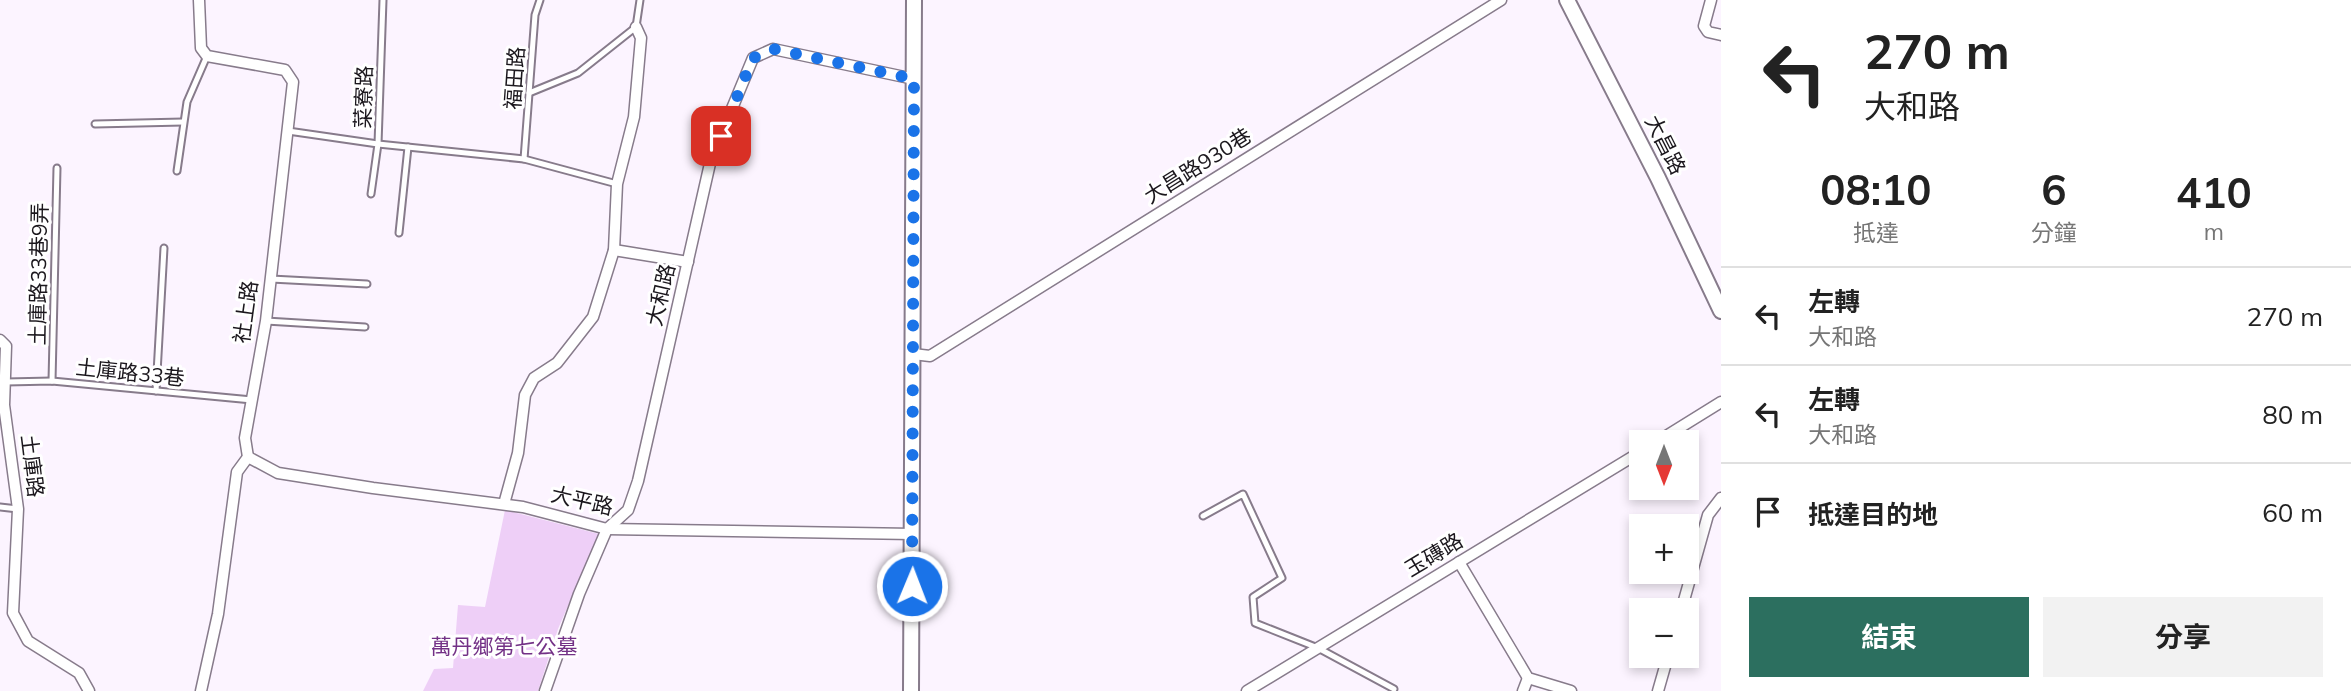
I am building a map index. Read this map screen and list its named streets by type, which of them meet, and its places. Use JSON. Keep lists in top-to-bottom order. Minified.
{"streets":{"street":["大昌路","大昌路930巷","大和路","社上路","土庫路","大平路","玉磚路"],"lane":["福田路","菜寮路","土庫路33巷9弄","土庫路33巷"]},"crossings":[["土庫路33巷9弄","土庫路33巷"],["大和路","大平路"],["社上路","土庫路33巷"],["社上路","大平路"],["土庫路33巷","土庫路"]],"parks":["萬丹鄉第七公墓"],"north":"bottom","page":{"turn":["270 m","大和路"],"eta":["08:10","抵達","6","分鐘","410","m"],"list":[{"name":"左轉","note":"大和路","value":"270 m"},{"name":"左轉","note":"大和路","value":"80 m"},{"name":"抵達目的地","value":"60 m"}],"map_buttons":["+","−"],"buttons":["結束","分享"]}}
